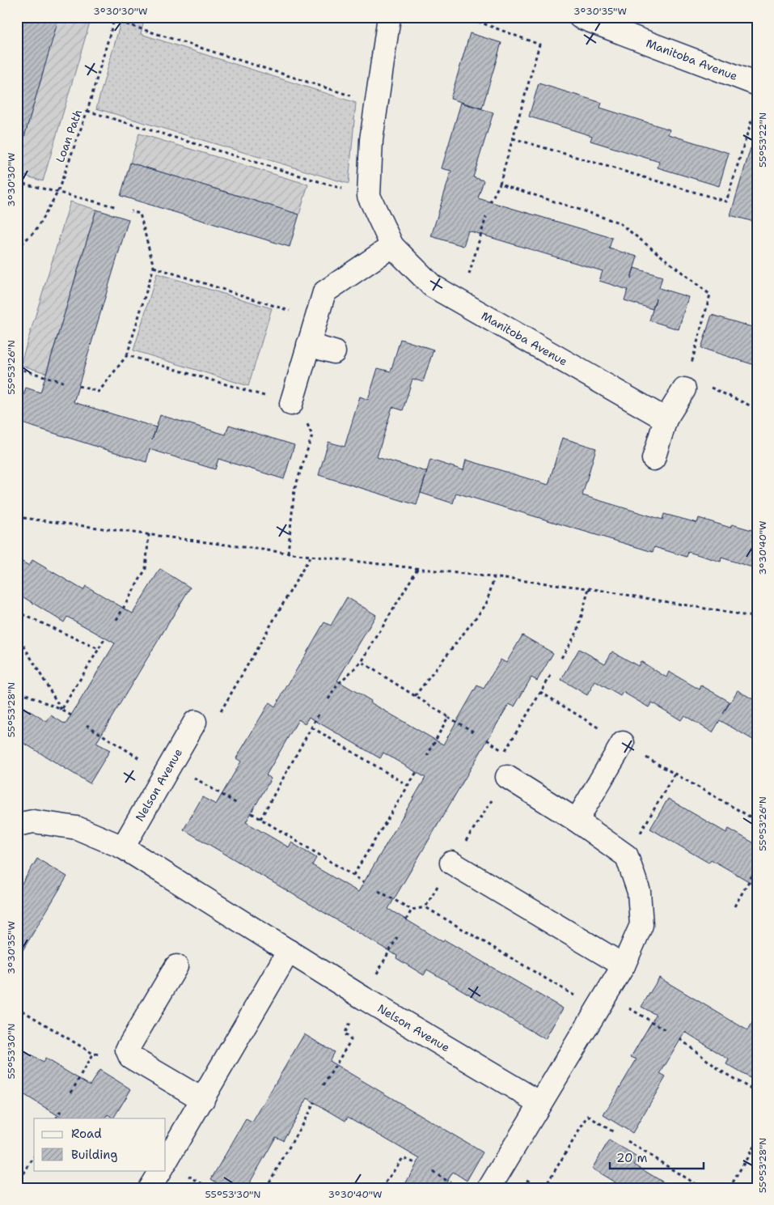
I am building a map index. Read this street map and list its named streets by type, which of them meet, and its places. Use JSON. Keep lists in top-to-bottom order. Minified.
{"streets":{"street":["Manitoba Avenue","Nelson Avenue"],"path":["Loan Path"]},"legend":["Road","Building"],"scale_bar":"20 m","coordinates":["3°30'30\"W","3°30'35\"W","55°53'22\"N","55°53'26\"N","3°30'40\"W","55°53'28\"N","55°53'30\"N"]}
